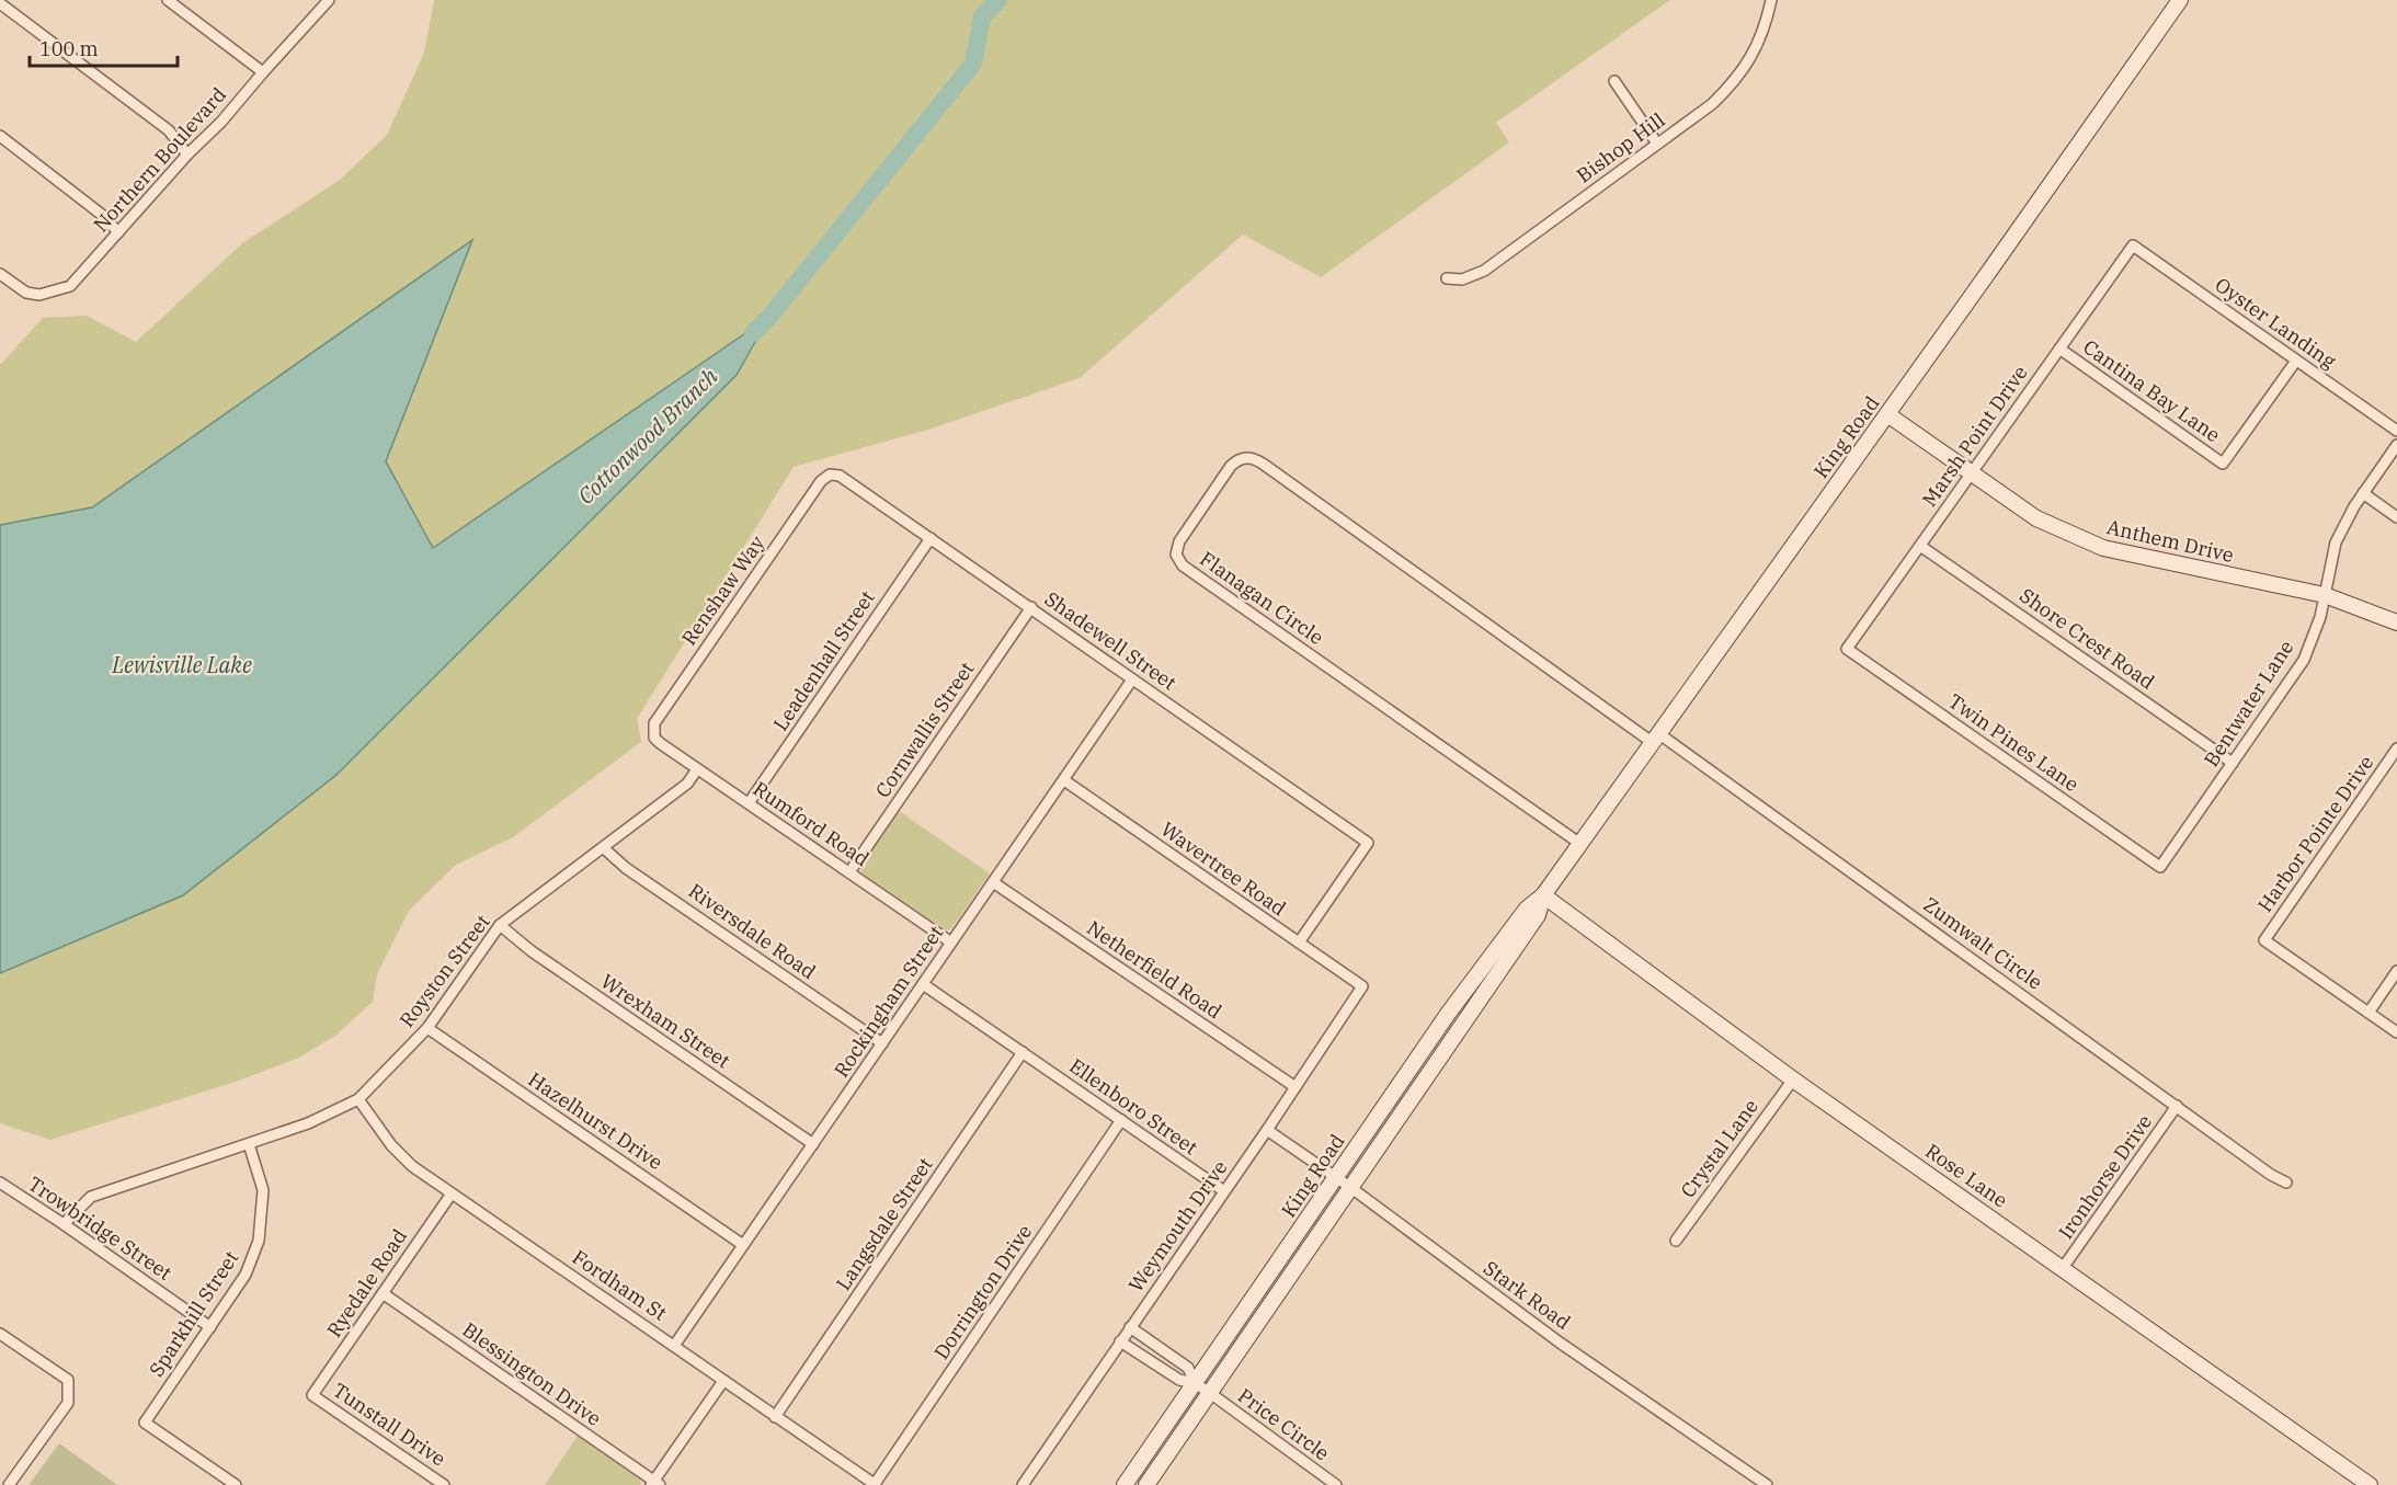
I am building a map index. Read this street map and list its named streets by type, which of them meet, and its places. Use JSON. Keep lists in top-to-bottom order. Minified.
{"streets":{"street":["Bishop Hill","Northern Boulevard","Oyster Landing","Cantina Bay Lane","Marsh Point Drive","King Road","Anthem Drive","Renshaw Way","Flanagan Circle","Shore Crest Road","Shadewell Street","Leadenhall Street","Bentwater Lane","Cornwallis Street","Twin Pines Lane","Rumford Road","Harbor Pointe Drive","Wavertree Road","Riversdale Road","Zumwalt Circle","Netherfield Road","Royston Street","Rockingham Street","Wrexham Street","Ellenboro Street","Hazelhurst Drive","Crystal Lane","Rose Lane","Ironhorse Drive","Langsdale Street","Weymouth Drive","Trowbridge Street","Ryedale Road","Fordham St","Dorrington Drive","Stark Road","Sparkhill Street","Blessington Drive","Tunstall Drive","Price Circle"]},"crossings":[["Oyster Landing","Cantina Bay Lane"],["Oyster Landing","Marsh Point Drive"],["Cantina Bay Lane","Marsh Point Drive"],["Marsh Point Drive","Anthem Drive"],["Marsh Point Drive","Shore Crest Road"],["Marsh Point Drive","Twin Pines Lane"],["King Road","Anthem Drive"],["King Road","Flanagan Circle"],["King Road","Zumwalt Circle"],["King Road","Rose Lane"],["King Road","Stark Road"],["King Road","Price Circle"],["Anthem Drive","Bentwater Lane"],["Renshaw Way","Shadewell Street"],["Renshaw Way","Rumford Road"],["Flanagan Circle","Zumwalt Circle"],["Shore Crest Road","Bentwater Lane"],["Shadewell Street","Leadenhall Street"],["Shadewell Street","Cornwallis Street"],["Shadewell Street","Wavertree Road"],["Shadewell Street","Rockingham Street"],["Leadenhall Street","Rumford Road"],["Bentwater Lane","Twin Pines Lane"],["Cornwallis Street","Rumford Road"],["Rumford Road","Royston Street"],["Rumford Road","Rockingham Street"],["Wavertree Road","Rockingham Street"],["Wavertree Road","Weymouth Drive"],["Riversdale Road","Royston Street"],["Riversdale Road","Rockingham Street"],["Zumwalt Circle","Ironhorse Drive"],["Netherfield Road","Rockingham Street"],["Netherfield Road","Weymouth Drive"],["Royston Street","Wrexham Street"],["Royston Street","Hazelhurst Drive"],["Royston Street","Trowbridge Street"],["Royston Street","Fordham St"],["Royston Street","Sparkhill Street"],["Rockingham Street","Wrexham Street"],["Rockingham Street","Ellenboro Street"],["Rockingham Street","Hazelhurst Drive"],["Rockingham Street","Fordham St"],["Ellenboro Street","Langsdale Street"],["Ellenboro Street","Weymouth Drive"],["Ellenboro Street","Dorrington Drive"],["Crystal Lane","Rose Lane"],["Rose Lane","Ironhorse Drive"],["Langsdale Street","Fordham St"],["Weymouth Drive","Stark Road"],["Trowbridge Street","Sparkhill Street"],["Ryedale Road","Fordham St"],["Ryedale Road","Blessington Drive"],["Ryedale Road","Tunstall Drive"],["Fordham St","Dorrington Drive"]],"water":["Cottonwood Branch","Lewisville Lake"],"scale_bar":"100 m"}
